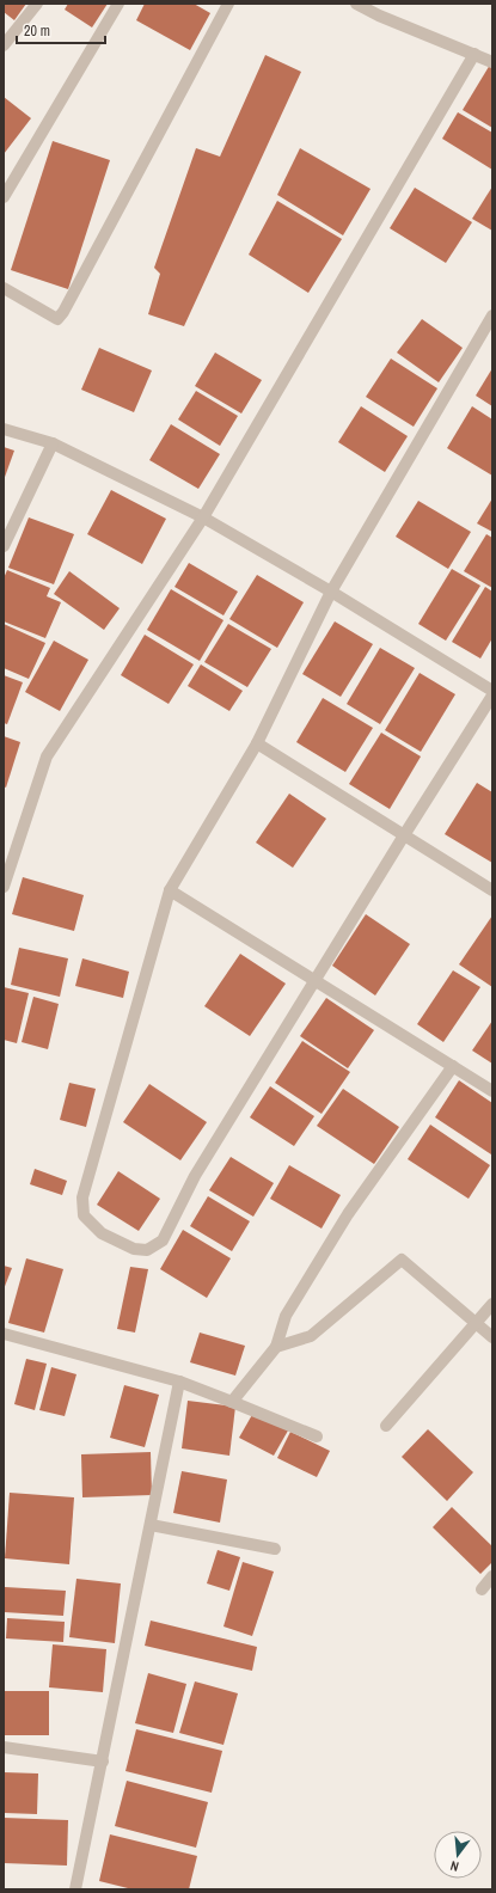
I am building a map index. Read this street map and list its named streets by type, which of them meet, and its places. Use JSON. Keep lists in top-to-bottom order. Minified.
{"scale_bar":"20 m","north":"bottom"}
